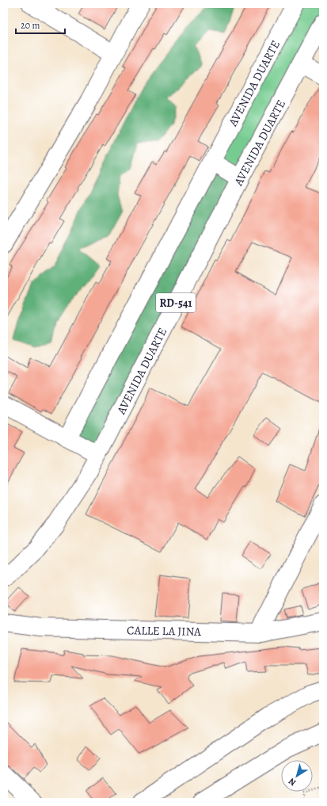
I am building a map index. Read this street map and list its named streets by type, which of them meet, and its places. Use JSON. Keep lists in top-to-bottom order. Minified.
{"streets":{"street":["AVENIDA DUARTE","RD-541","CALLE LA JINA"]},"scale_bar":"20 m","north":"bottom left"}
